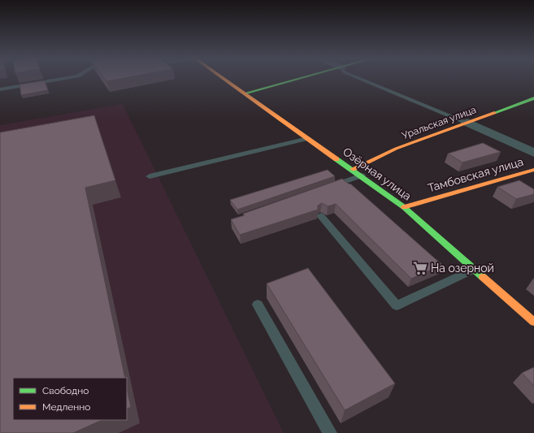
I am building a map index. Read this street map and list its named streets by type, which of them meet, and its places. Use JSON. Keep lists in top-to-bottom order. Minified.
{"streets":{"street":["Уральская улица","Озёрная улица","Тамбовская улица"]},"crossings":[["Уральская улица","Озёрная улица"],["Озёрная улица","Тамбовская улица"]],"places":{"supermarket":["На озерной"]},"legend":["Свободно","Медленно"]}
